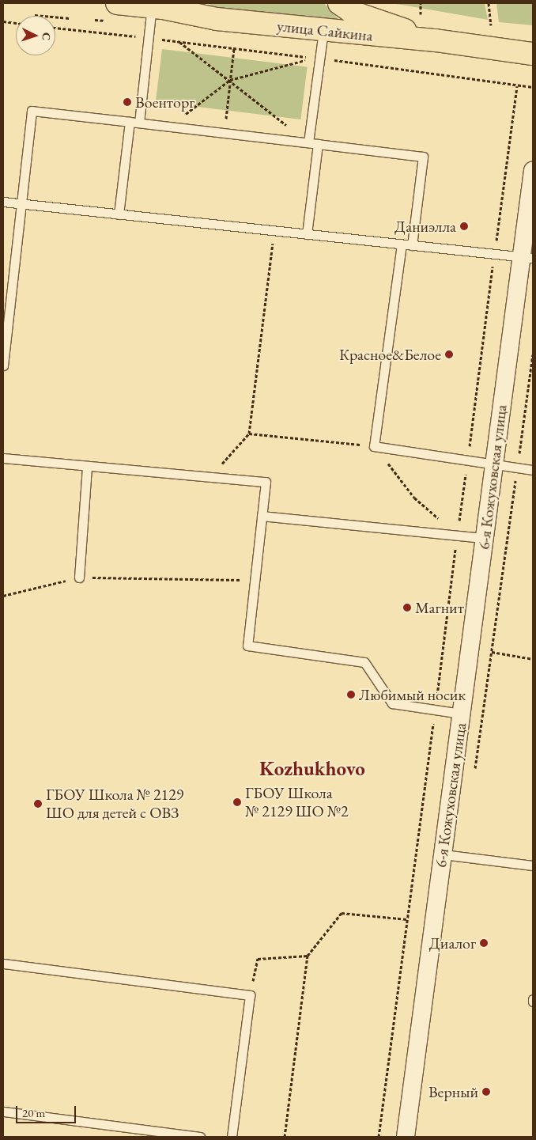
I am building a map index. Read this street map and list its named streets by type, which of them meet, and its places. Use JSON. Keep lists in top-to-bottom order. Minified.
{"streets":{"main road":["улица Сайкина"],"street":["6-я Кожуховская улица"]},"districts":["Kozhukhovo"],"places":["Военторг","Даниэлла","Красное&Белое","Магнит","Любимый носик","ГБОУ Школа № 2129 ШО №2","ГБОУ Школа № 2129 ШО для детей с ОВЗ","Диалог","Верный"],"scale_bar":"20 m","north":"right"}
